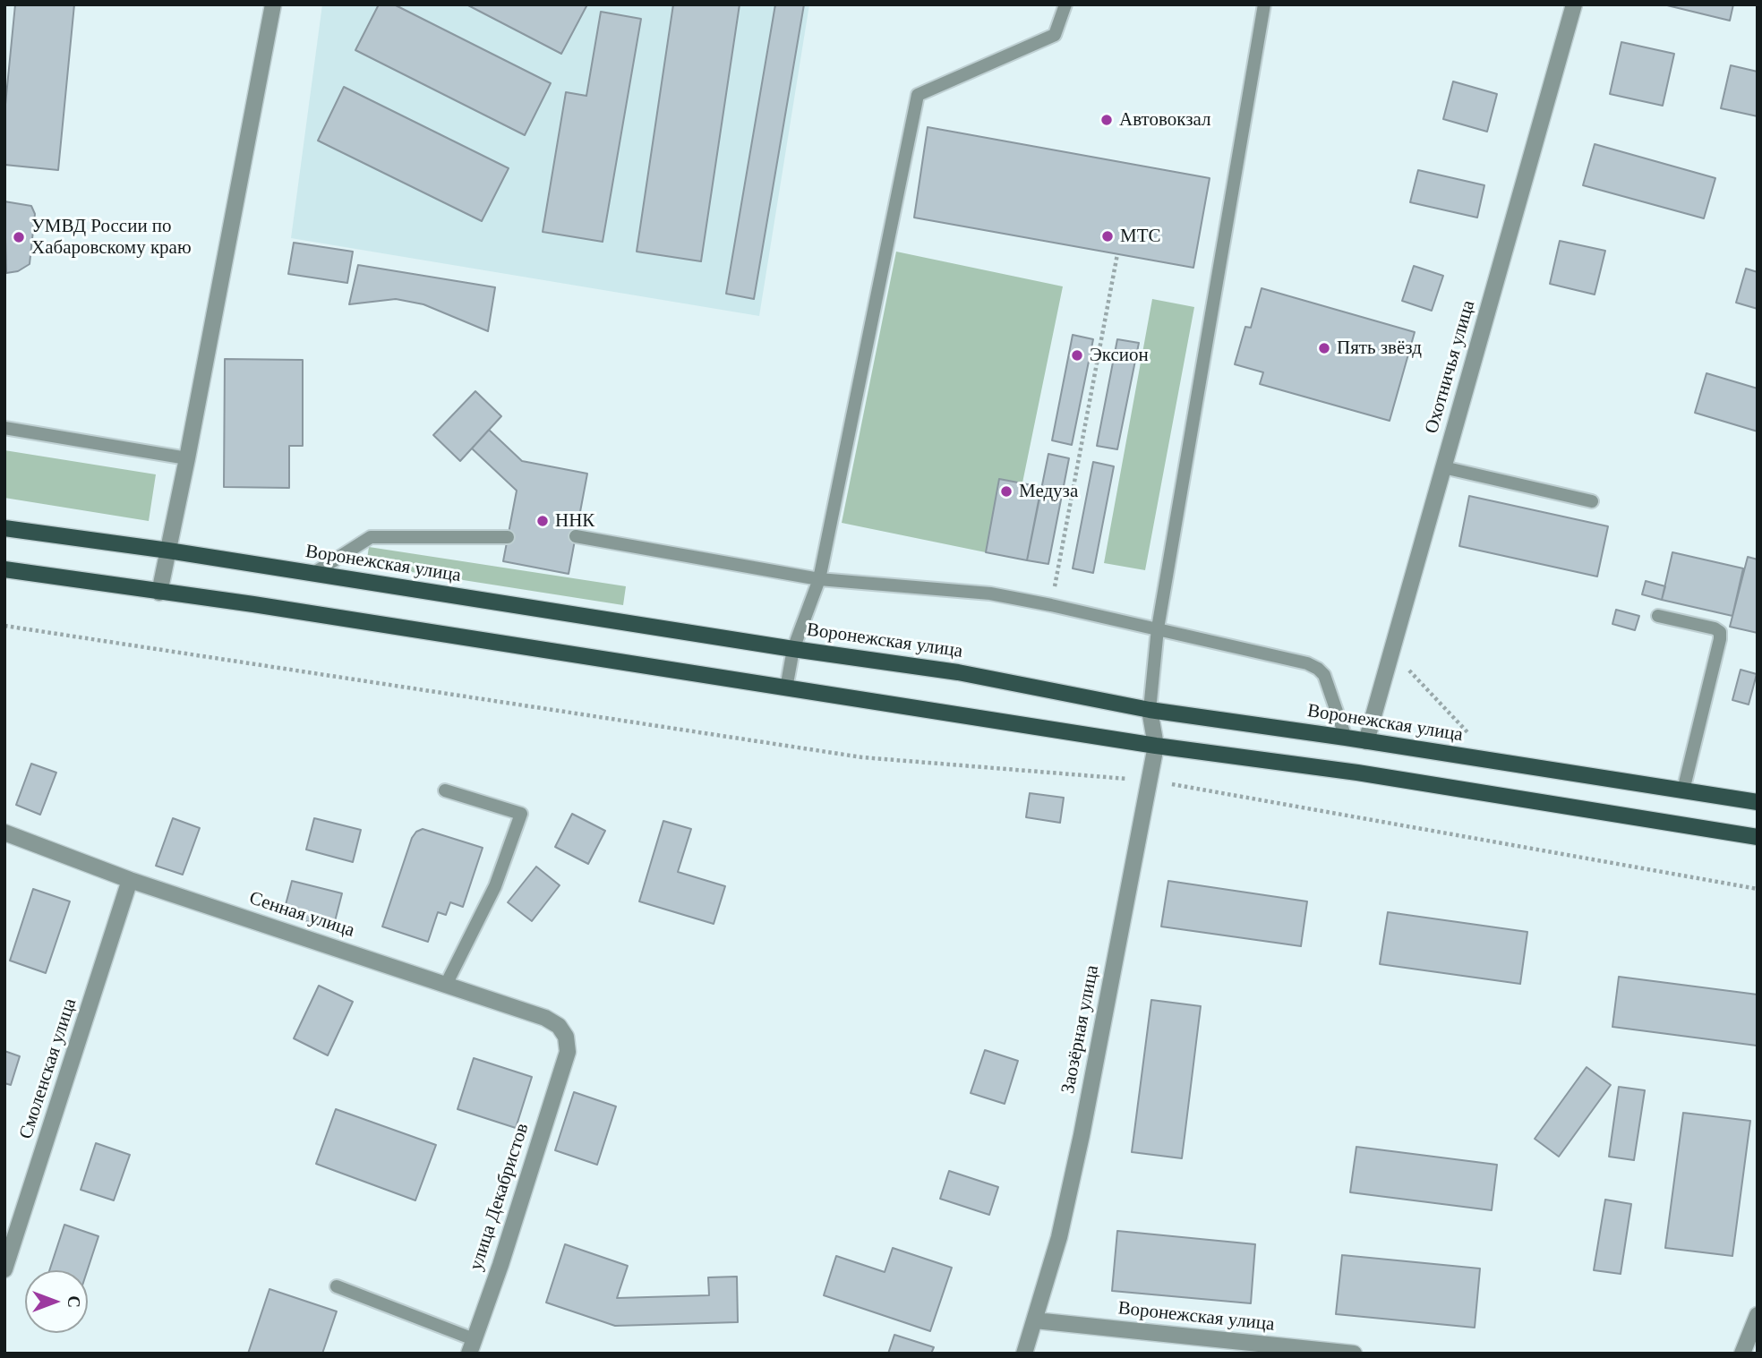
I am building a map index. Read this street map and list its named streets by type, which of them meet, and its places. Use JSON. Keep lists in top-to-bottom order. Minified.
{"streets":{"main road":["Воронежская улица"],"street":["Охотничья улица","Сенная улица","Заозёрная улица","Смоленская улица","улица Декабристов"]},"crossings":[["Охотничья улица","Воронежская улица"],["Воронежская улица","Заозёрная улица"],["Сенная улица","Смоленская улица"],["Сенная улица","улица Декабристов"]],"places":["Автовокзал","МТС","УМВД России по Хабаровскому краю","Пять звёзд","Эксион","Медуза","ННК"],"north":"right"}
